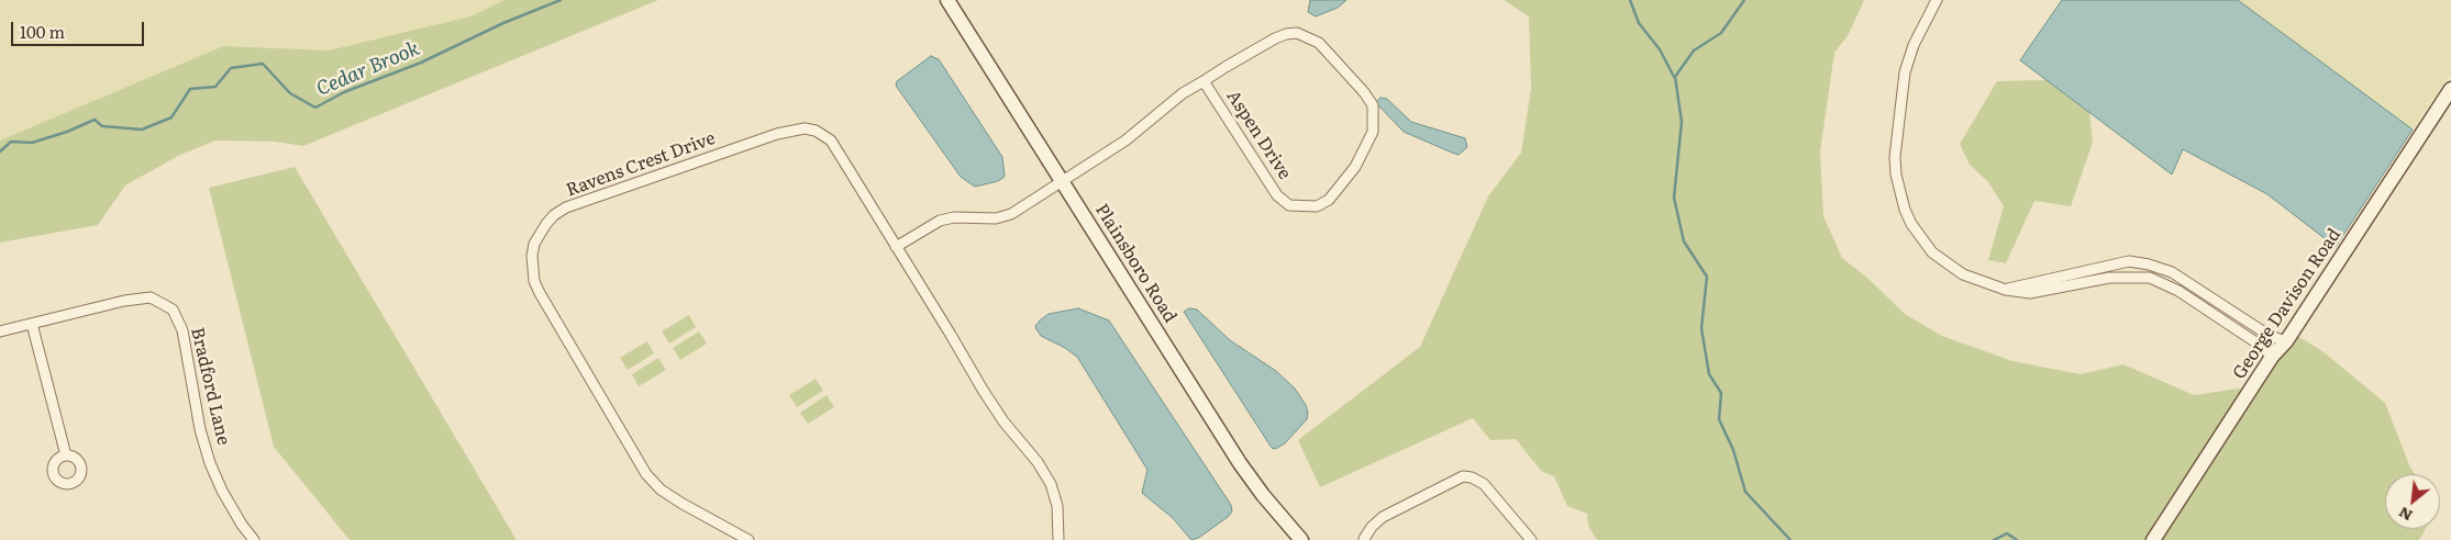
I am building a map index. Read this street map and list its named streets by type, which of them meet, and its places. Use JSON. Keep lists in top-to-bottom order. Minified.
{"streets":{"street":["Aspen Drive","Ravens Crest Drive","Plainsboro Road","George Davison Road","Bradford Lane"]},"crossings":[["Aspen Drive","Plainsboro Road"]],"water":["Cedar Brook"],"scale_bar":"100 m","north":"bottom left"}
